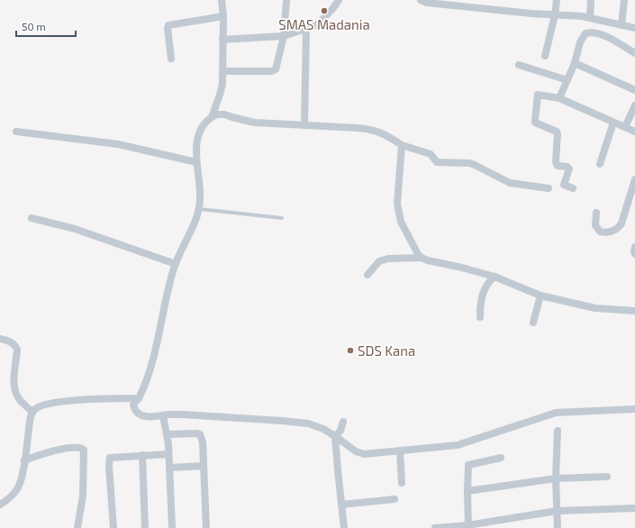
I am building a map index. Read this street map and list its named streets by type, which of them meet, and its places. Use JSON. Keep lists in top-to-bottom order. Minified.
{"places":["SMAS Madania","SDS Kana"],"scale_bar":"50 m"}
